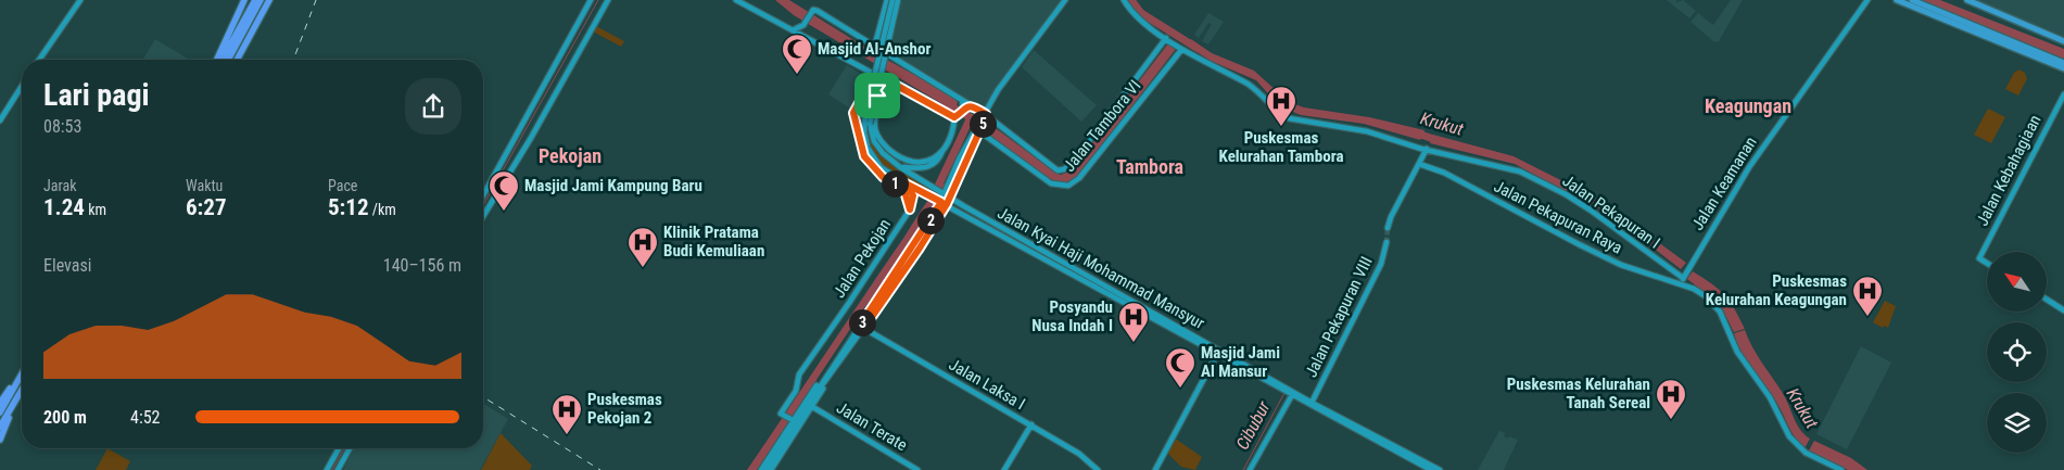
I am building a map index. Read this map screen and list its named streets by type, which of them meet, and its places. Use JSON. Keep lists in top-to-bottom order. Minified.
{"streets":{"street":["Jalan Tambora VI","Jalan Kebahagiaan","Jalan Keamanan","Jalan Pekapuran I","Jalan Pekapuran Raya","Jalan Pekojan","Jalan Kyai Haji Mohammad Mansyur","Jalan Pekapuran VIII","Jalan Laksa I","Jalan Terate"]},"crossings":[["Jalan Keamanan","Jalan Pekapuran I"],["Jalan Kyai Haji Mohammad Mansyur","Jalan Pekapuran VIII"]],"districts":["Keagungan","Pekojan","Tambora"],"water":["Krukut","Cibubur"],"places":{"mosque":["Masjid Al-Anshor","Masjid Jami Kampung Baru","Masjid Jami Al Mansur"],"hospital":["Puskesmas Kelurahan Tambora","Klinik Pratama Budi Kemuliaan","Puskesmas Kelurahan Keagungan","Posyandu Nusa Indah I","Puskesmas Kelurahan Tanah Sereal","Puskesmas Pekojan 2"]},"north":"top left","page":{"heading":["Lari pagi","08:53"],"pins":["5","1","2","3"],"stats":[["Jarak","1.24 km"],["Waktu","6:27"],["Pace","5:12 /km"]],"chart":["Elevasi","140–156 m"],"list":[{"name":"200 m","note":"4:52"}]}}
